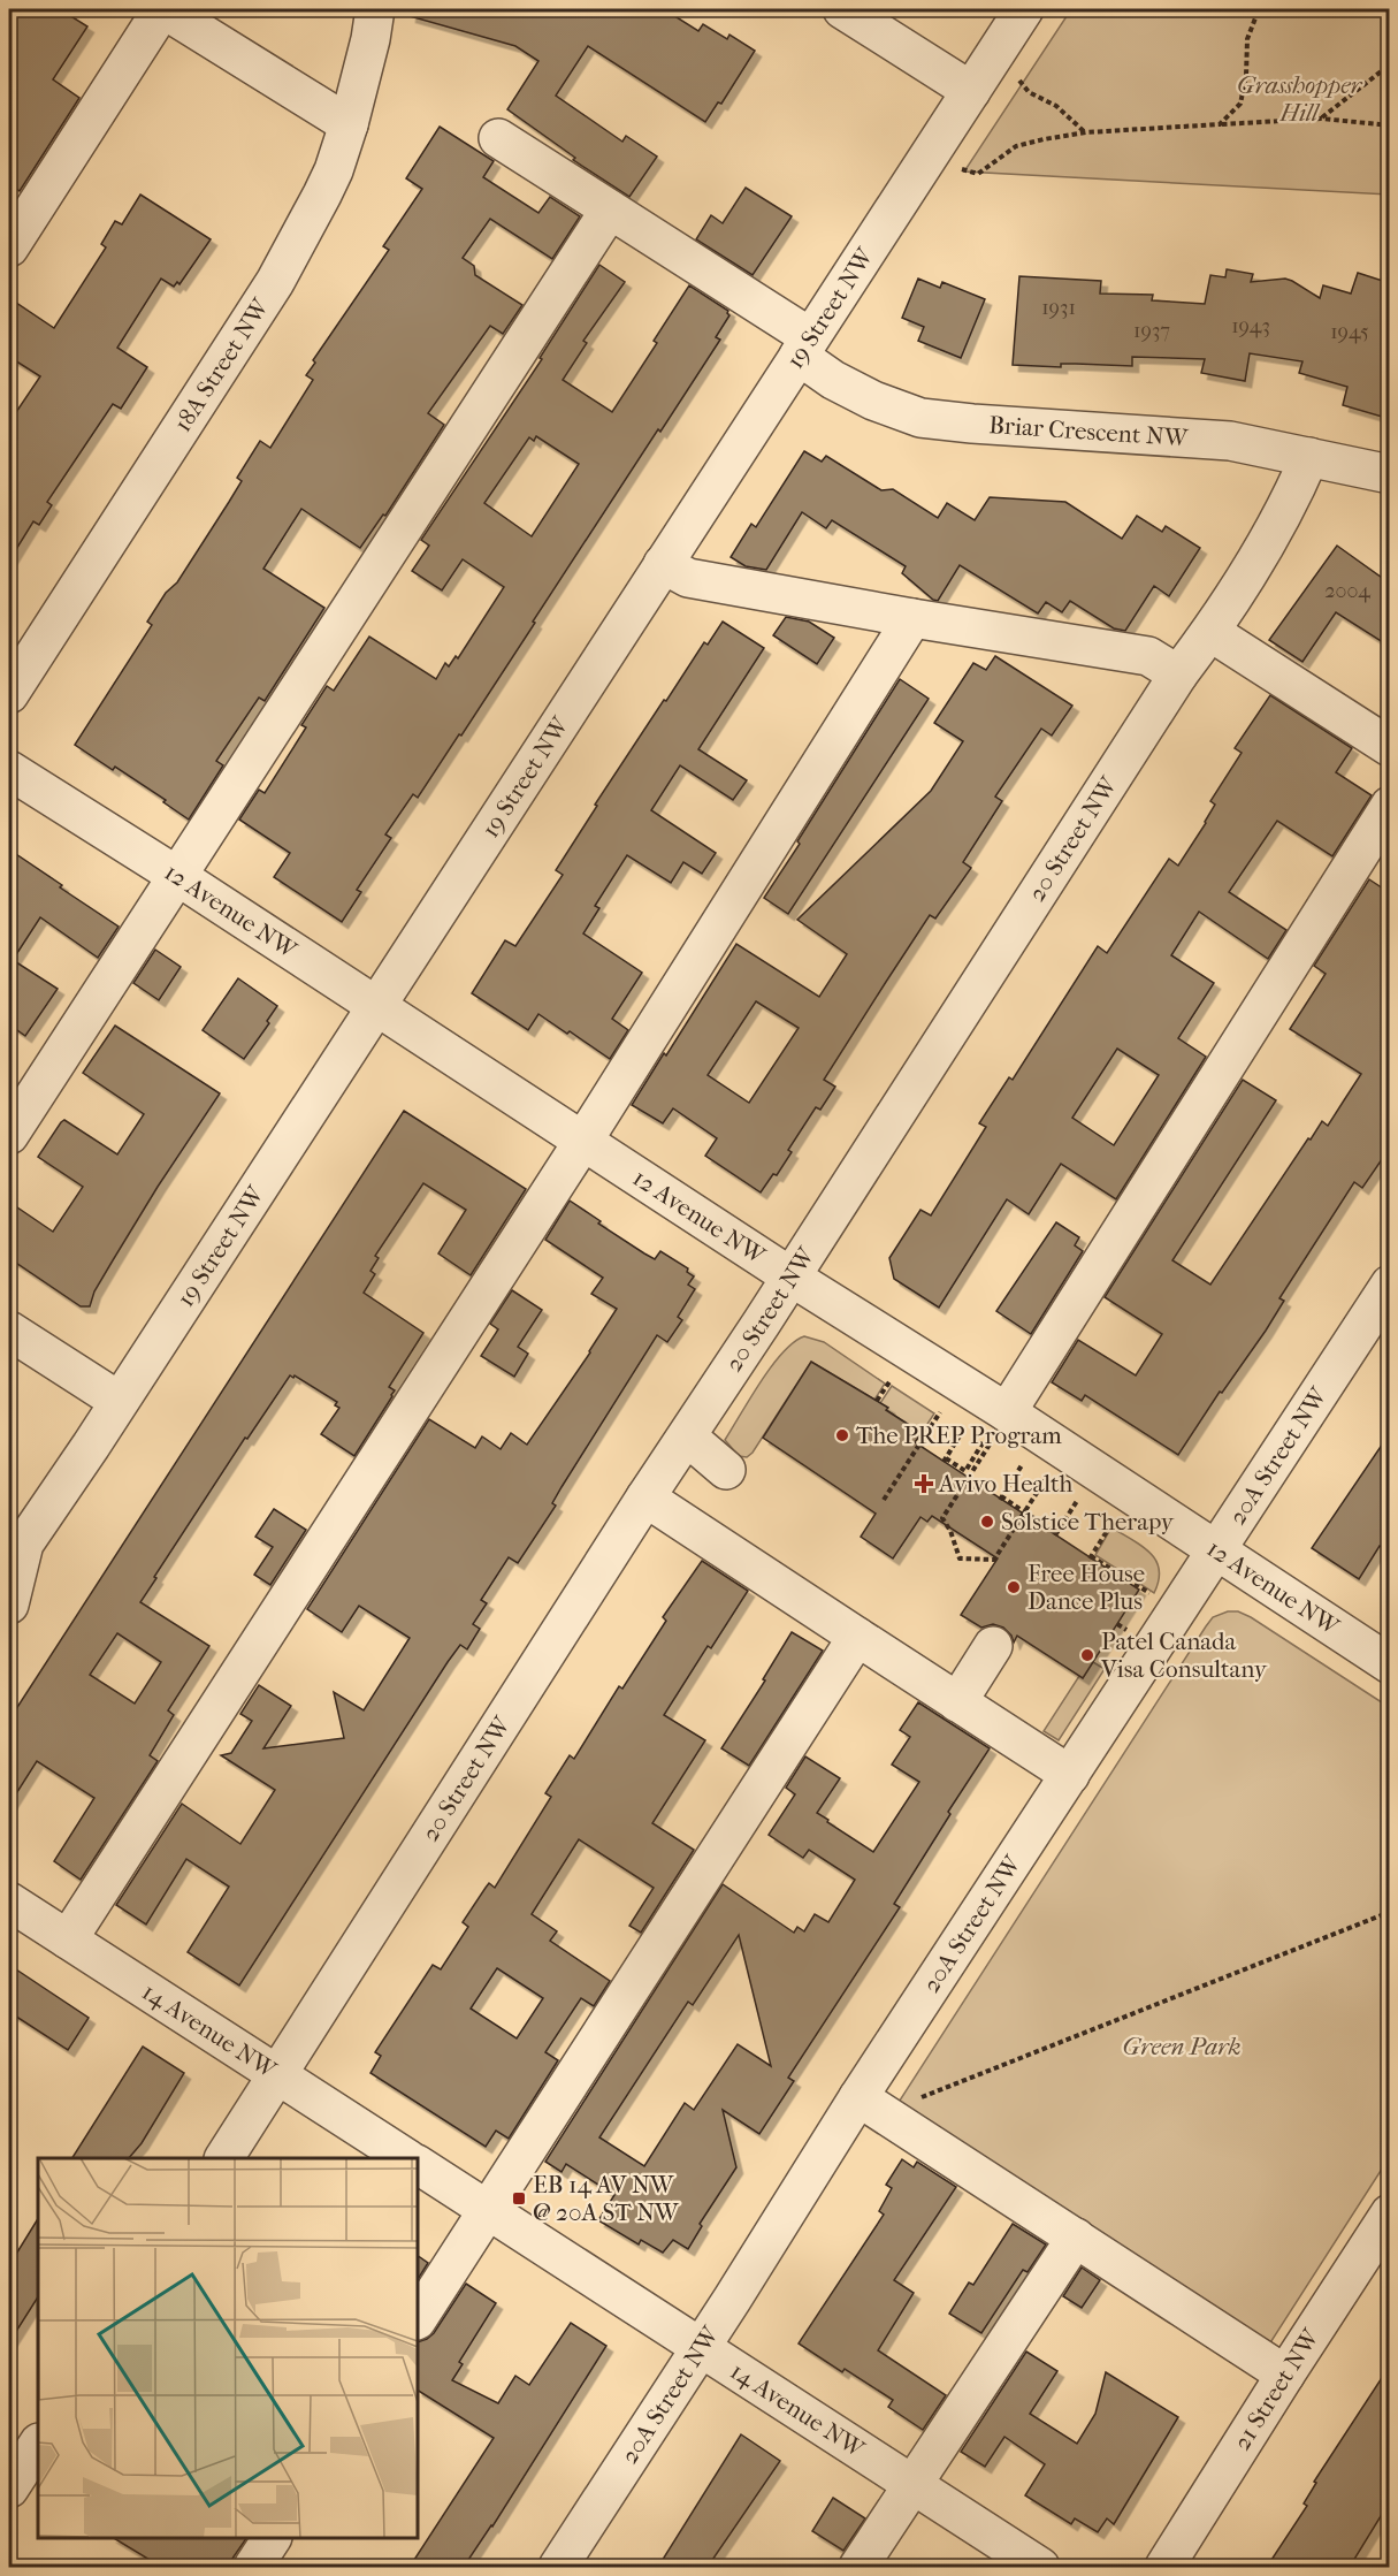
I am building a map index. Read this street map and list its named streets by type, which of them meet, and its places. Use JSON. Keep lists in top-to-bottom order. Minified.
{"streets":{"street":["19 Street NW","18A Street NW","Briar Crescent NW","20 Street NW","12 Avenue NW","20A Street NW","14 Avenue NW","21 Street NW"]},"crossings":[["19 Street NW","Briar Crescent NW"],["19 Street NW","12 Avenue NW"],["Briar Crescent NW","20 Street NW"],["20 Street NW","12 Avenue NW"],["20 Street NW","14 Avenue NW"],["12 Avenue NW","20A Street NW"],["20A Street NW","14 Avenue NW"]],"parks":["Grasshopper Hill","Green Park"],"places":{"other":["The PREP Program","Solstice Therapy","Free House Dance Plus","Patel Canada Visa Consultany"],"health":["Avivo Health"],"transit":["EB 14 AV NW @ 20A ST NW"]},"house_numbers":["1931","1943","1937","1945","2004"]}
